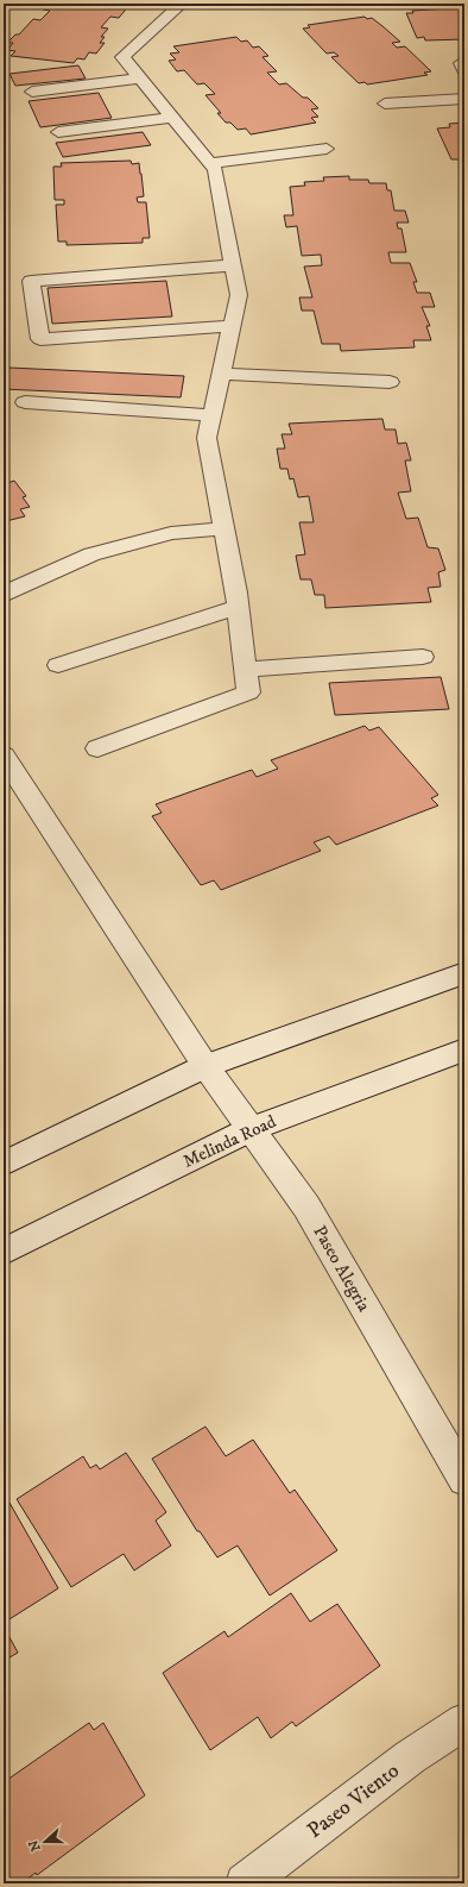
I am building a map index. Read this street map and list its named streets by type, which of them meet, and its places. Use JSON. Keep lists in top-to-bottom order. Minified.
{"streets":{"main road":["Melinda Road","Paseo Alegria","Paseo Viento"]},"crossings":[["Melinda Road","Paseo Alegria"]],"north":"left"}
